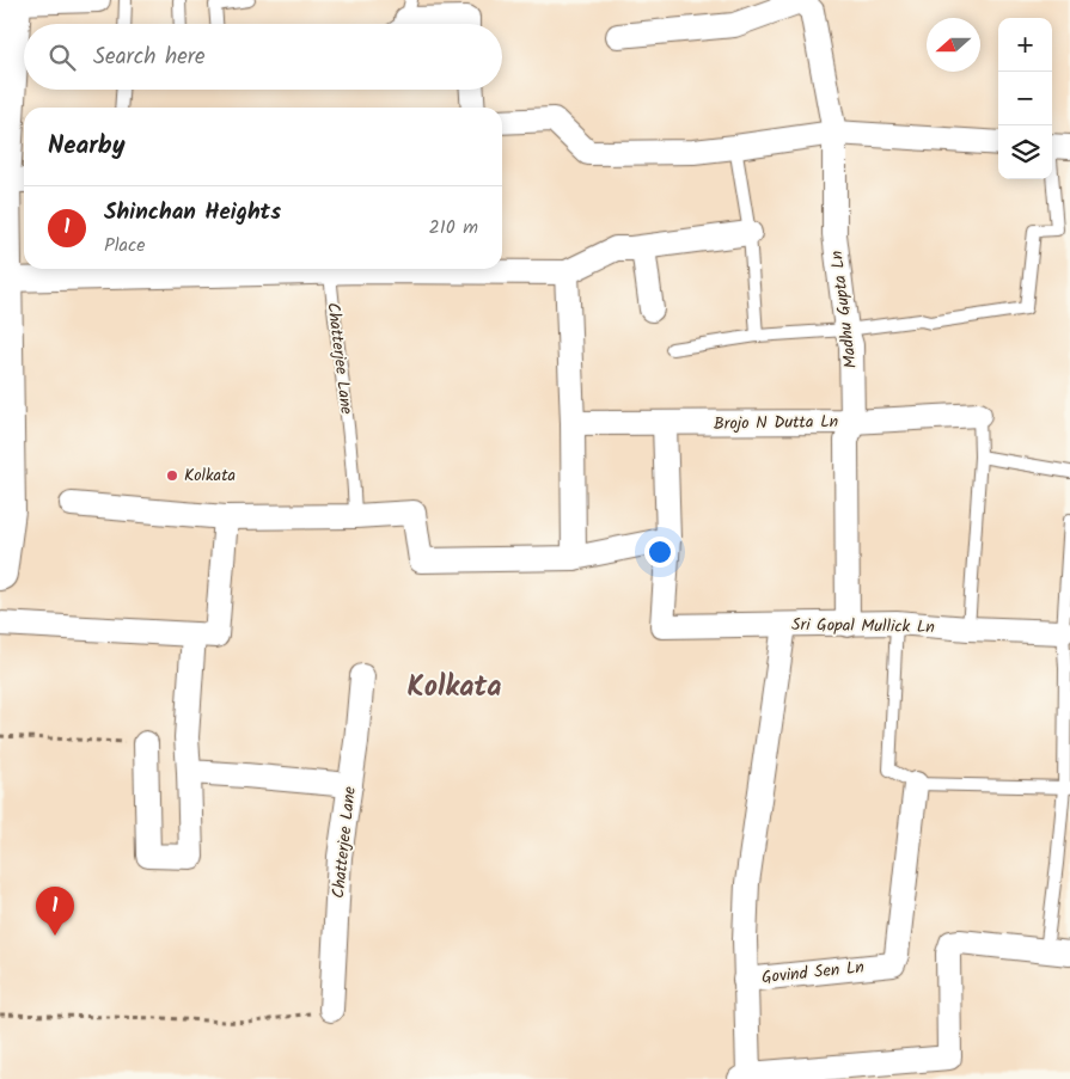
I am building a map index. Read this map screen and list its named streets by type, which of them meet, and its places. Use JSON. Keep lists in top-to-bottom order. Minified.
{"streets":{"street":["Madhu Gupta Ln","Chatterjee Lane","Brojo N Dutta Ln","Sri Gopal Mullick Ln","Govind Sen Ln"]},"crossings":[["Madhu Gupta Ln","Brojo N Dutta Ln"],["Madhu Gupta Ln","Sri Gopal Mullick Ln"]],"districts":["Kolkata"],"places":["Kolkata"],"north":"left","page":{"map_buttons":["+","−"],"search":"Search here","heading":"Nearby","list":[{"mark":"1","name":"Shinchan Heights","note":"Place","value":"210 m"}],"pins":"1"}}
